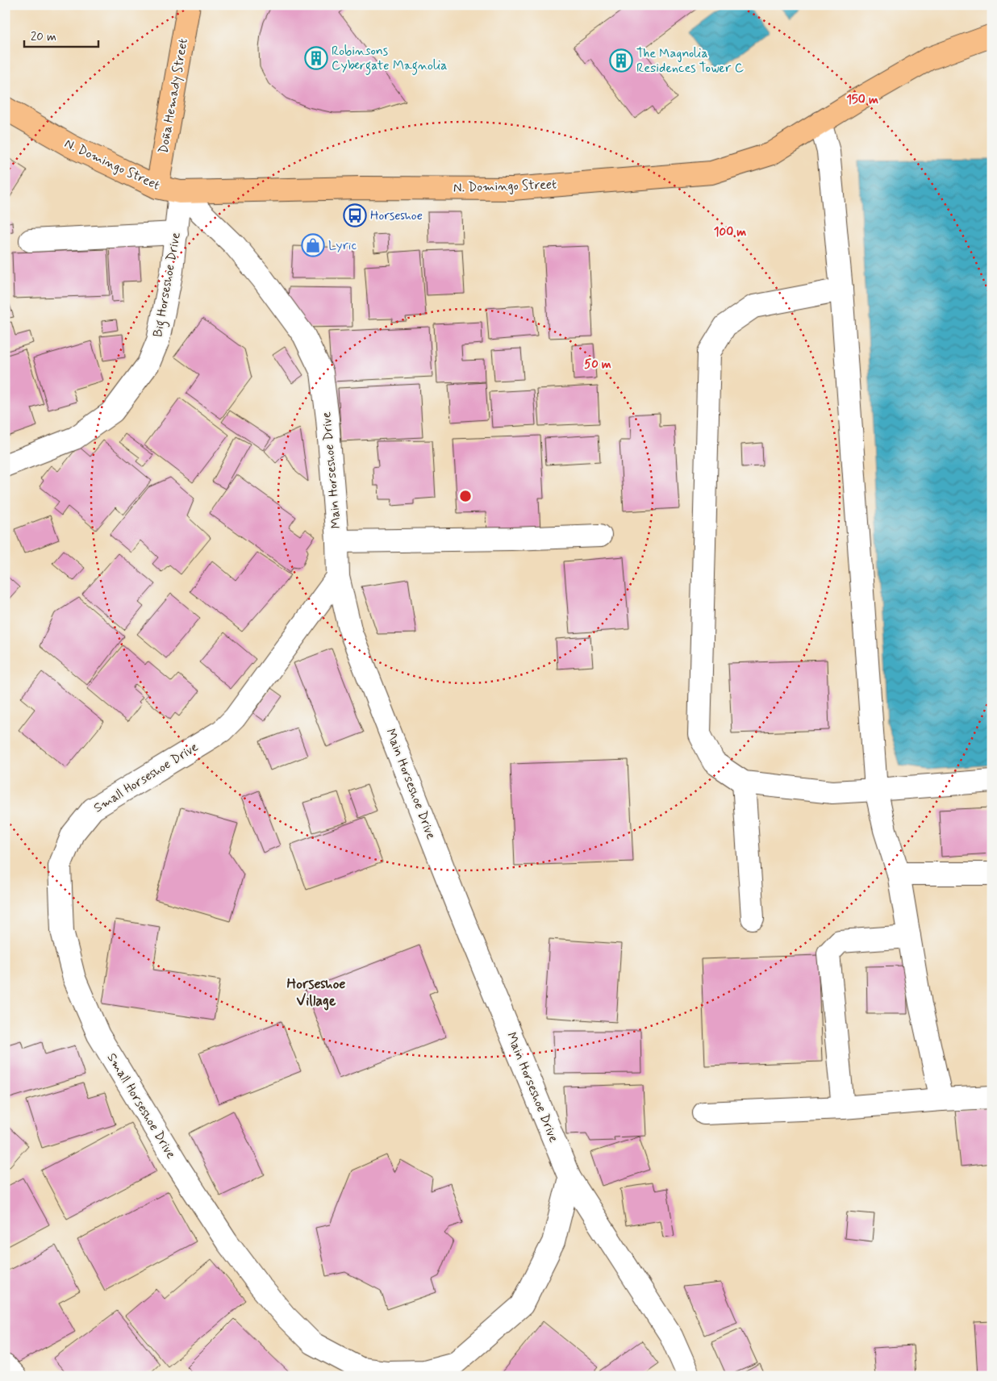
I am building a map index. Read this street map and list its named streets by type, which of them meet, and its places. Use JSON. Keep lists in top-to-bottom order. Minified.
{"streets":{"main road":["Doña Hemady Street","N. Domingo Street"],"street":["Big Horseshoe Drive","Main Horseshoe Drive","Small Horseshoe Drive"]},"crossings":[["Doña Hemady Street","N. Domingo Street"],["N. Domingo Street","Big Horseshoe Drive"],["N. Domingo Street","Main Horseshoe Drive"],["Big Horseshoe Drive","Main Horseshoe Drive"],["Main Horseshoe Drive","Small Horseshoe Drive"]],"districts":["Horseshoe Village"],"places":{"building":["Robinsons Cybergate Magnolia","The Magnolia Residences Tower C"],"bus stop":["Horseshoe"],"shop":["Lyric"]},"scale_bar":"20 m","rings":["150 m","100 m","50 m"]}
